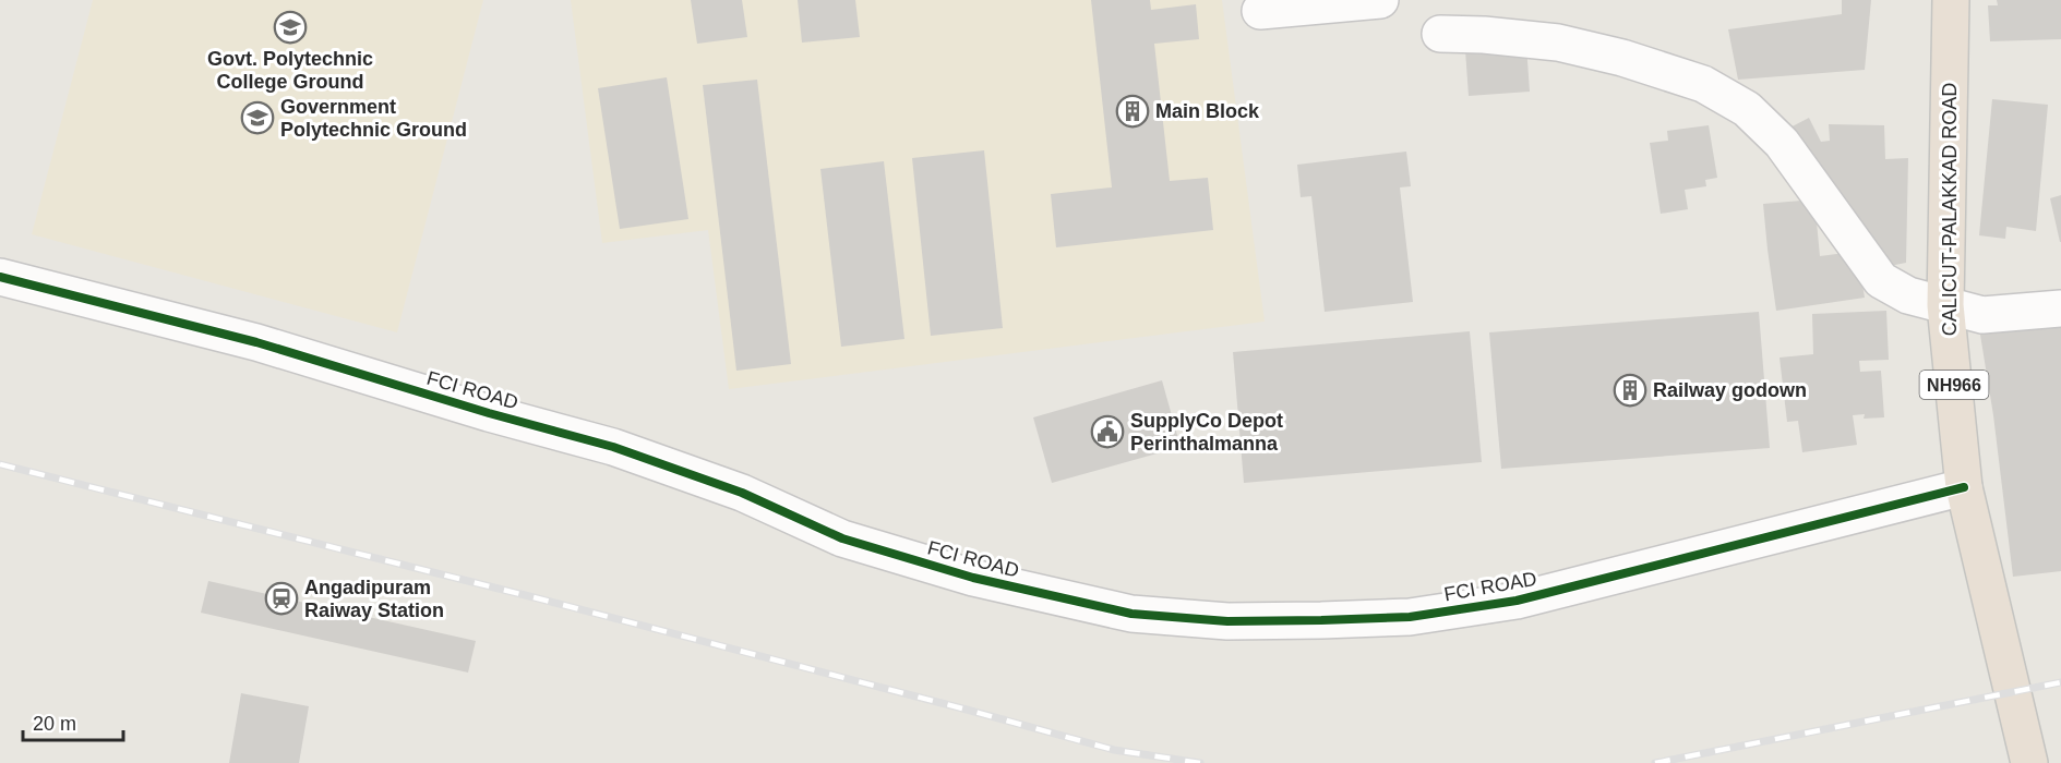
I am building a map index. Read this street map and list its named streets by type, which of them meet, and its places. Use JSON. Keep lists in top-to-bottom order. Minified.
{"streets":{"highway":["CALICUT-PALAKKAD ROAD","NH966"],"street":["FCI ROAD"]},"crossings":[["CALICUT-PALAKKAD ROAD","FCI ROAD"]],"places":{"school or university":["Govt. Polytechnic College Ground","Government Polytechnic Ground"],"building":["Main Block","Railway godown"],"public building":["SupplyCo Depot Perinthalmanna"],"station":["Angadipuram Raiway Station"]},"scale_bar":"20 m"}
